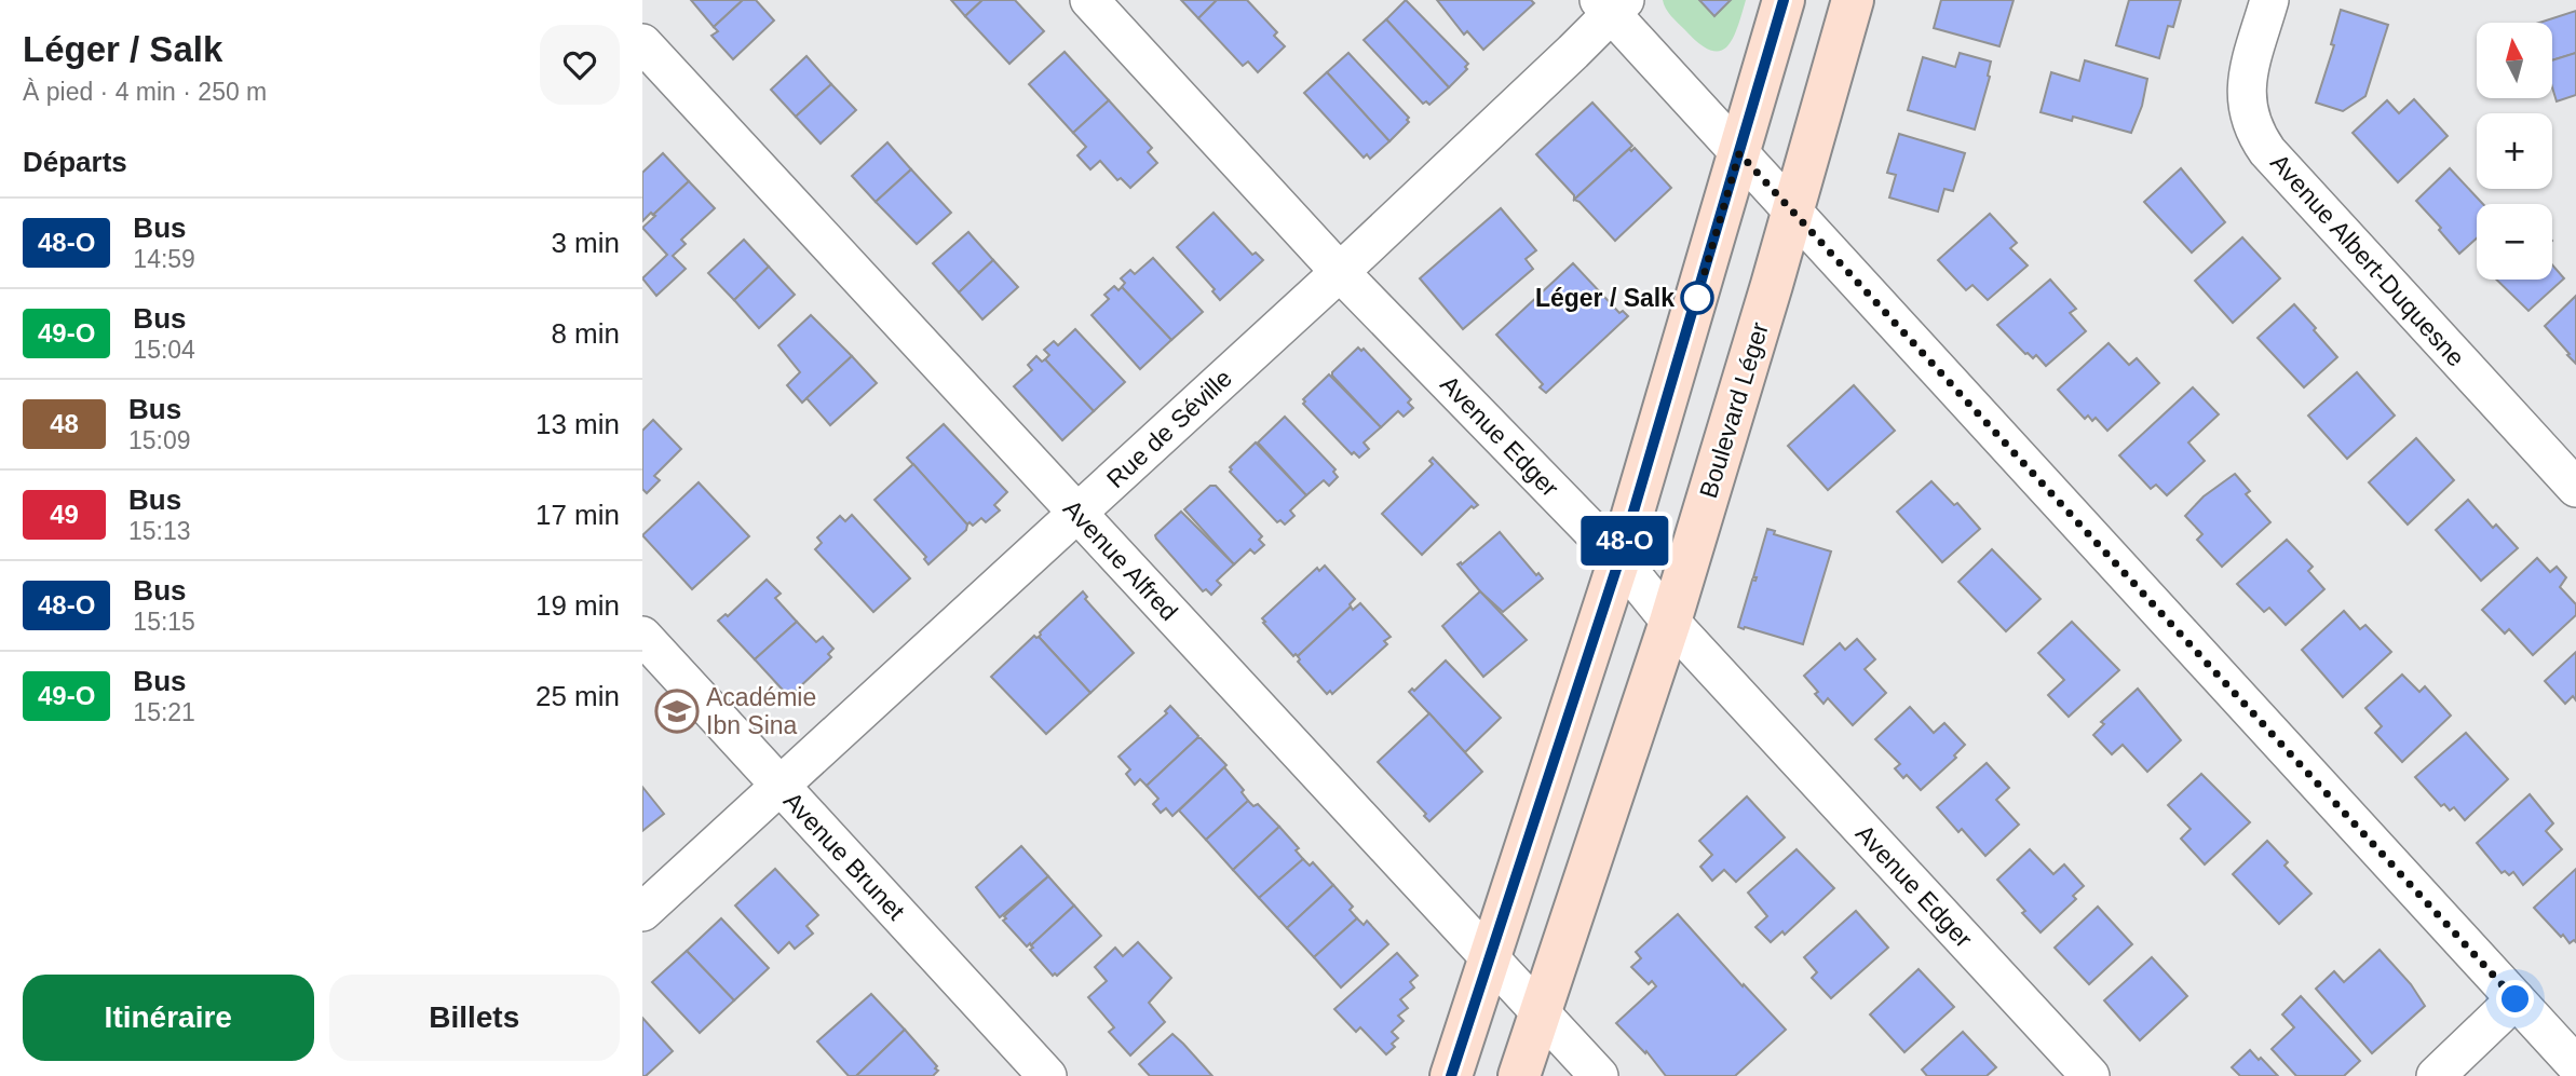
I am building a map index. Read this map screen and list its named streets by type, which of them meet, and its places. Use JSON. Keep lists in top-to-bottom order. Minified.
{"streets":{"main road":["Boulevard Léger"],"street":["Avenue Albert-Duquesne","Rue de Séville","Avenue Edger","Avenue Alfred","Avenue Brunet"]},"crossings":[["Boulevard Léger","Avenue Edger"],["Boulevard Léger","Avenue Alfred"],["Rue de Séville","Avenue Edger"],["Rue de Séville","Avenue Alfred"],["Rue de Séville","Avenue Brunet"]],"places":{"other":["Léger / Salk"],"school or university":["Académie Ibn Sina"]},"lines":["bus line 48-O"],"north":"top","page":{"heading":[["Léger / Salk","À pied · 4 min · 250 m"],"Départs"],"on_map":"48-O","map_buttons":["+","−"],"list":[{"mark":"48-O","name":"Bus","note":"14:59","value":"3 min"},{"mark":"49-O","name":"Bus","note":"15:04","value":"8 min"},{"mark":"48","name":"Bus","note":"15:09","value":"13 min"},{"mark":"49","name":"Bus","note":"15:13","value":"17 min"},{"mark":"48-O","name":"Bus","note":"15:15","value":"19 min"},{"mark":"49-O","name":"Bus","note":"15:21","value":"25 min"}],"buttons":["Itinéraire","Billets"]}}
